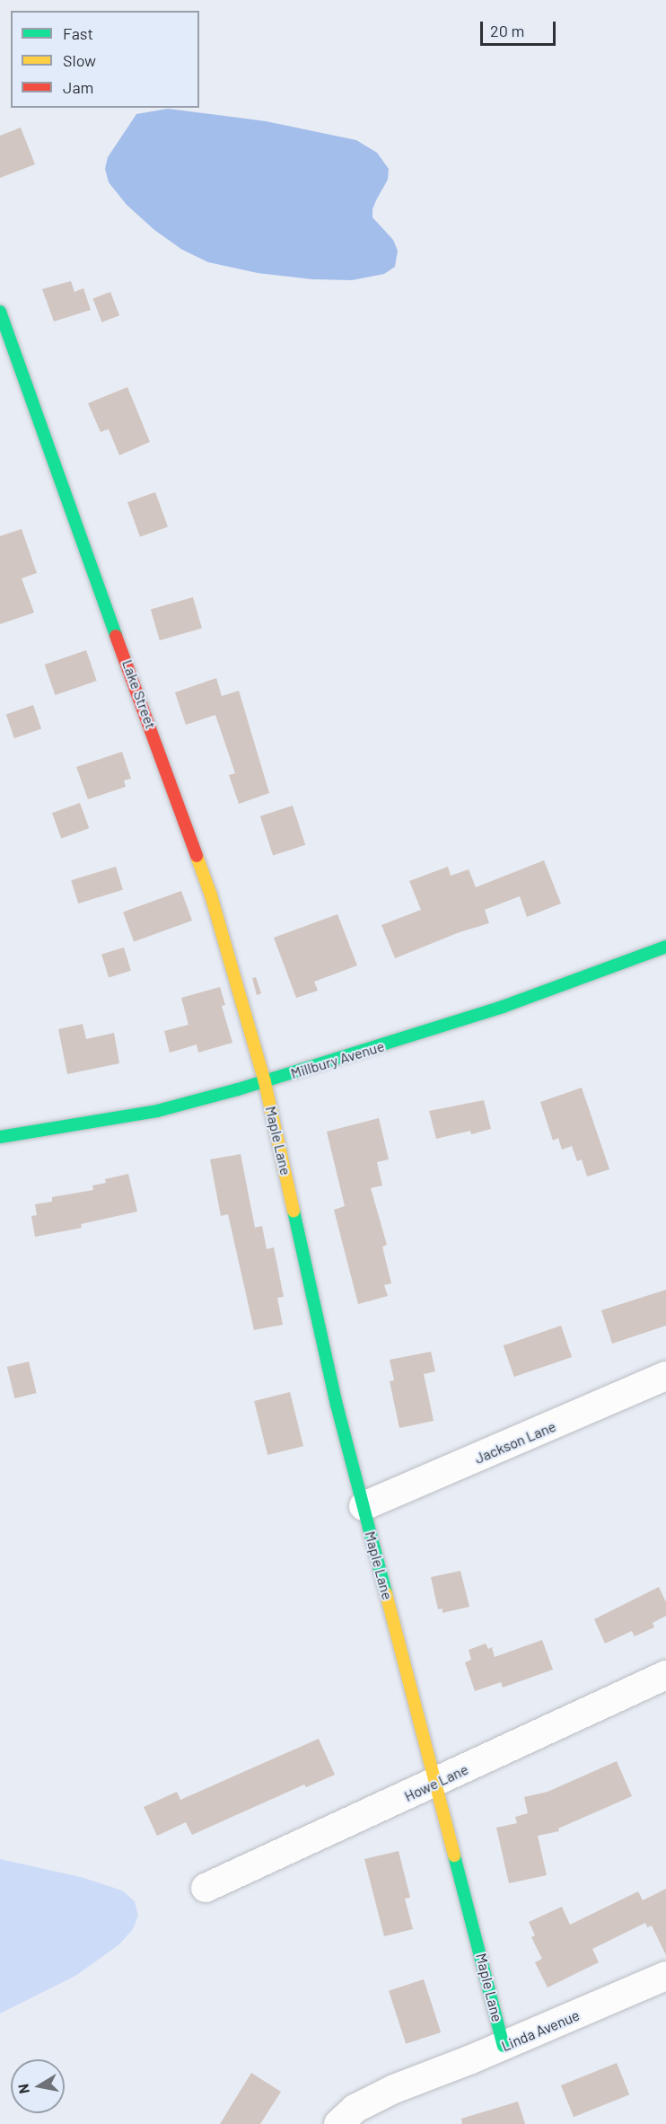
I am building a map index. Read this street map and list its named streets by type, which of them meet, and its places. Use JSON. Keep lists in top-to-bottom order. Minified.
{"streets":{"street":["Lake Street","Millbury Avenue","Maple Lane","Jackson Lane","Howe Lane","Linda Avenue"]},"crossings":[["Lake Street","Millbury Avenue"],["Lake Street","Maple Lane"],["Millbury Avenue","Maple Lane"],["Maple Lane","Jackson Lane"],["Maple Lane","Howe Lane"],["Maple Lane","Linda Avenue"]],"legend":["Fast","Slow","Jam"],"scale_bar":"20 m","north":"left"}
